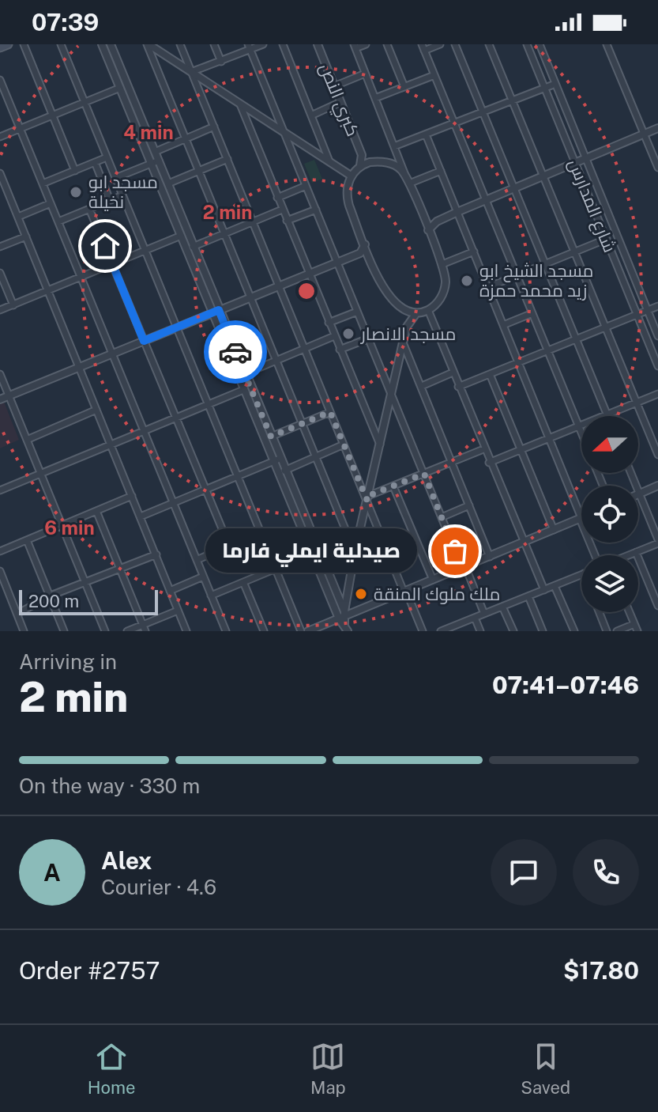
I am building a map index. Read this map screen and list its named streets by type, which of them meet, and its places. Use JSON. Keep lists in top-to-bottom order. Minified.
{"streets":{"street":["كبري النص","شارع المدارس"]},"places":["مسجد ابو نخيلة","مسجد الشيخ ابو زيد محمد حمزة","مسجد الانصار","صيدلية ايملي فارما","ملك ملوك المنقة"],"scale_bar":"200 m","north":"left","page":{"status":"07:39","bubble":"صيدلية ايملي فارما","scale":"200 m","heading":["2 min","Arriving in","07:41–07:46"],"panel":["Alex","Courier · 4.6","Order #2757","$17.80"],"bar":"On the way · 330 m","round":"A","tabs":["Home","Map","Saved"]},"rings":["4 min","2 min","6 min"]}
